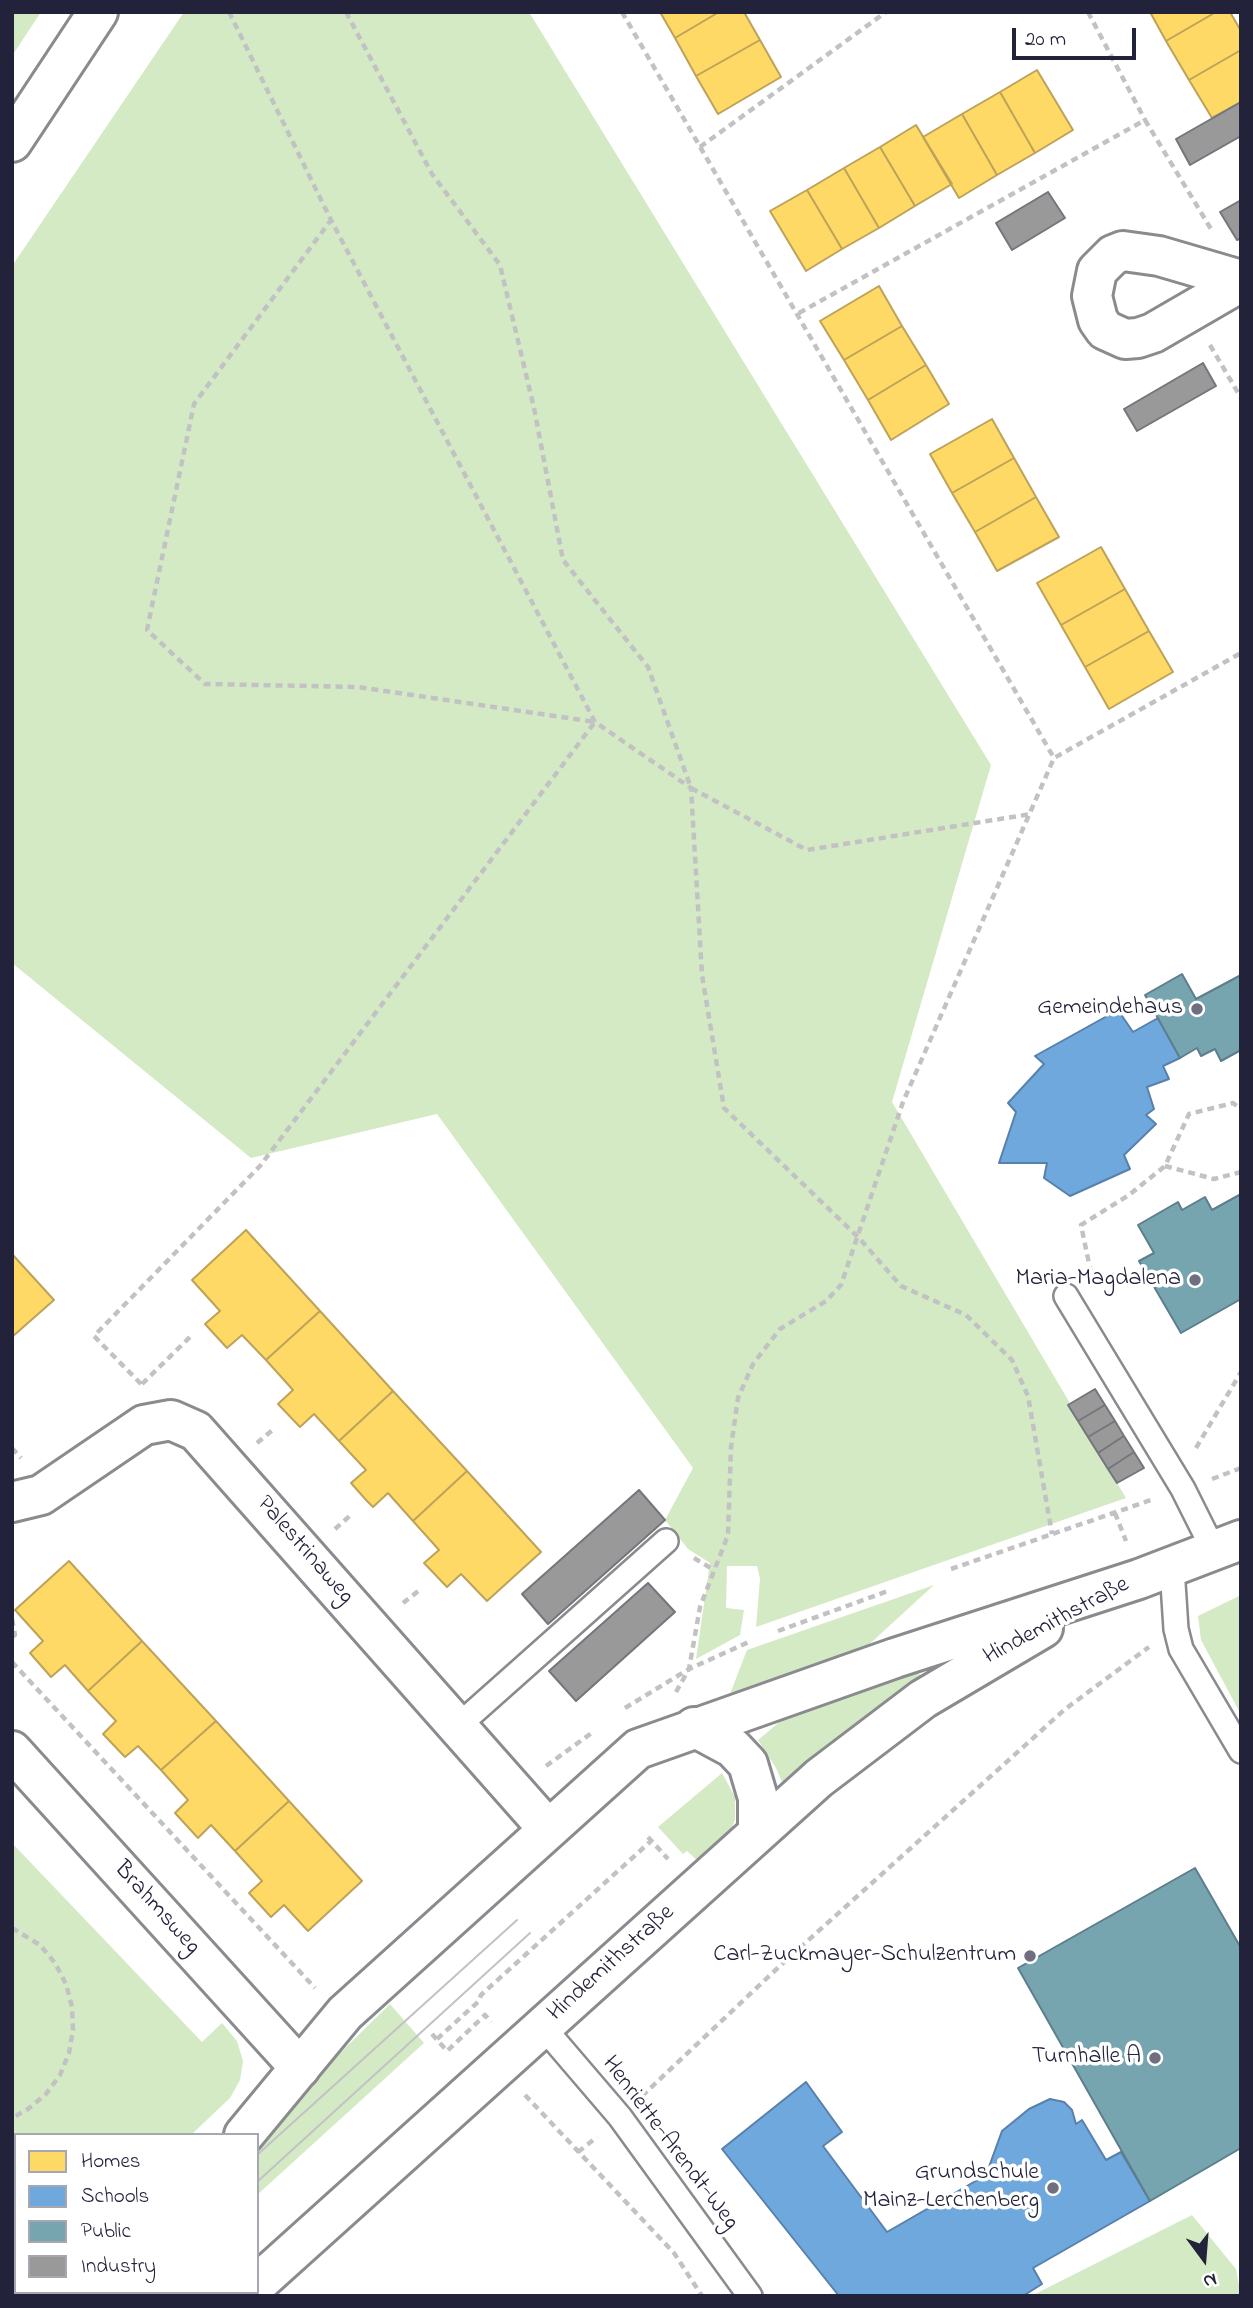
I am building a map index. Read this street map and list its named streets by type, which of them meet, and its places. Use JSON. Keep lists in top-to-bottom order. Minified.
{"streets":{"street":["Palestrinaweg","Hindemithstraße","Brahmsweg"],"lane":["Henriette-Arendt-Weg"]},"crossings":[["Palestrinaweg","Hindemithstraße"],["Hindemithstraße","Brahmsweg"],["Hindemithstraße","Henriette-Arendt-Weg"]],"places":["Gemeindehaus","Maria-Magdalena","Carl-Zuckmayer-Schulzentrum","Turnhalle A","Grundschule Mainz-Lerchenberg"],"legend":["Homes","Schools","Public","Industry"],"scale_bar":"20 m","north":"bottom"}
